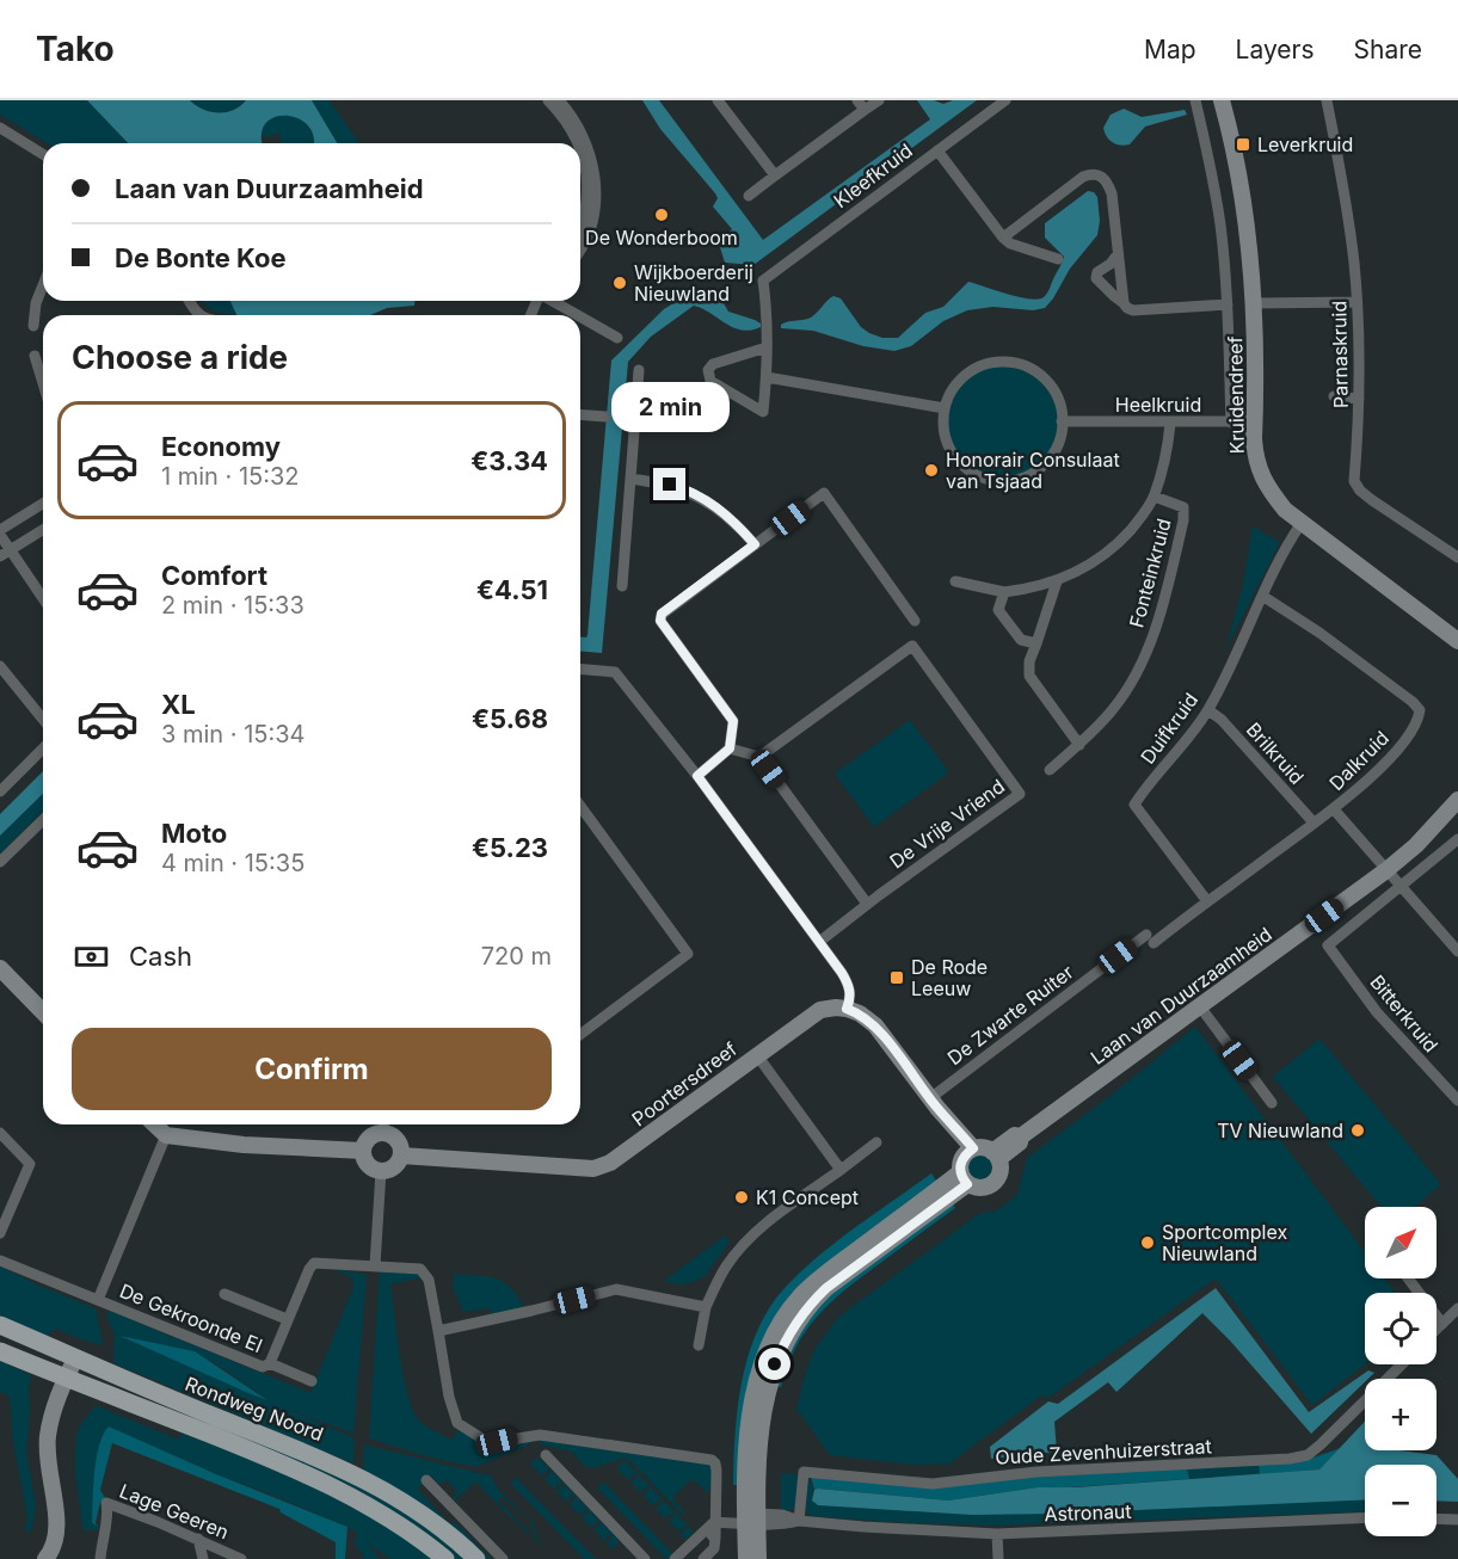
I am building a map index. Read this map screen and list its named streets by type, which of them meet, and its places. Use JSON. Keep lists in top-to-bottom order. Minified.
{"streets":{"main road":["Rondweg Noord"],"street":["Kleefkruid","Parnaskruid","Kruidendreef","Heelkruid","Fonteinkruid","Duifkruid","Brilkruid","Dalkruid","De Vrije Vriend","Laan van Duurzaamheid","Bitterkruid","De Zwarte Ruiter","Poortersdreef","De Gekroonde El","Oude Zevenhuizerstraat","Lage Geeren","Astronaut"]},"crossings":[["Kruidendreef","Heelkruid"],["Kruidendreef","Duifkruid"],["Duifkruid","Brilkruid"],["Duifkruid","Dalkruid"],["Brilkruid","Dalkruid"],["Dalkruid","De Zwarte Ruiter"],["Oude Zevenhuizerstraat","Astronaut"]],"places":{"transit":["Leverkruid","De Rode Leeuw"],"other":["De Wonderboom","Wijkboerderij Nieuwland","Honorair Consulaat van Tsjaad","TV Nieuwland","K1 Concept","Sportcomplex Nieuwland"]},"north":"top right","page":{"header":"Tako","nav":["Map","Layers","Share"],"banner":["Laan van Duurzaamheid","De Bonte Koe"],"heading":"Choose a ride","bubble":"2 min","list":[{"name":"Economy","note":"1 min · 15:32","value":"€3.34"},{"name":"Comfort","note":"2 min · 15:33","value":"€4.51"},{"name":"XL","note":"3 min · 15:34","value":"€5.68"},{"name":"Moto","note":"4 min · 15:35","value":"€5.23"}],"pay":["Cash","720 m"],"buttons":"Confirm","map_buttons":["+","−"]}}
